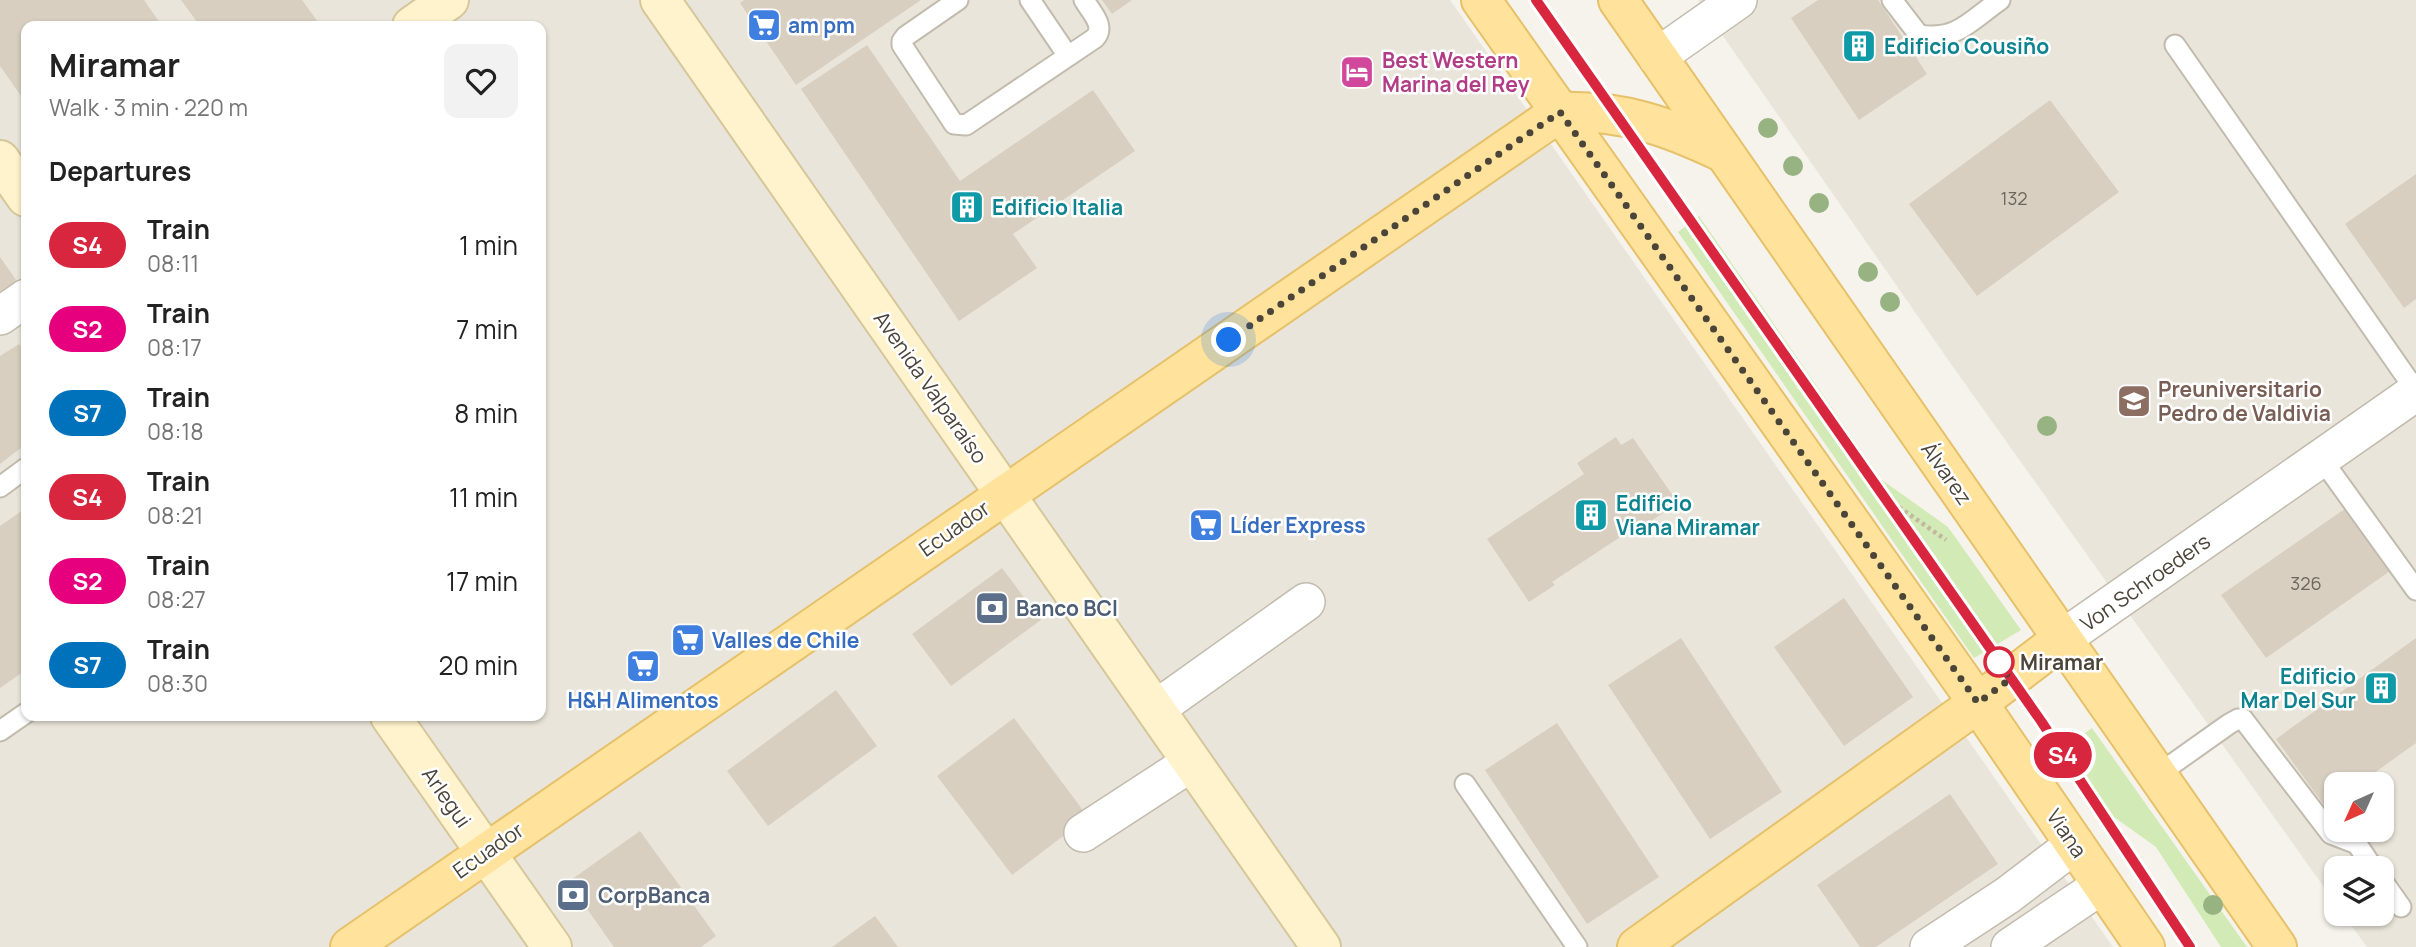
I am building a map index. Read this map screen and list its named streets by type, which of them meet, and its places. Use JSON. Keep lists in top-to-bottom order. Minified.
{"streets":{"main road":["Álvarez","Ecuador","Von Schroeders","Viana"],"street":["Avenida Valparaíso","Arlegui"]},"crossings":[["Avenida Valparaíso","Ecuador"],["Álvarez","Von Schroeders"],["Ecuador","Arlegui"],["Ecuador","Viana"],["Von Schroeders","Viana"]],"places":{"supermarket":["am pm","Líder Express","Valles de Chile","H&H Alimentos"],"building":["Edificio Cousiño","Edificio Italia","Edificio Viana Miramar","Edificio Mar Del Sur"],"hotel":["Best Western Marina del Rey"],"school or university":["Preuniversitario Pedro de Valdivia"],"bank":["Banco BCI","CorpBanca"],"other":["Miramar"]},"house_numbers":["132","326"],"north":"bottom left","page":{"on_map":"S4","heading":[["Miramar","Walk · 3 min · 220 m"],"Departures"],"list":[{"mark":"S4","name":"Train","note":"08:11","value":"1 min"},{"mark":"S2","name":"Train","note":"08:17","value":"7 min"},{"mark":"S7","name":"Train","note":"08:18","value":"8 min"},{"mark":"S4","name":"Train","note":"08:21","value":"11 min"},{"mark":"S2","name":"Train","note":"08:27","value":"17 min"},{"mark":"S7","name":"Train","note":"08:30","value":"20 min"}]}}
